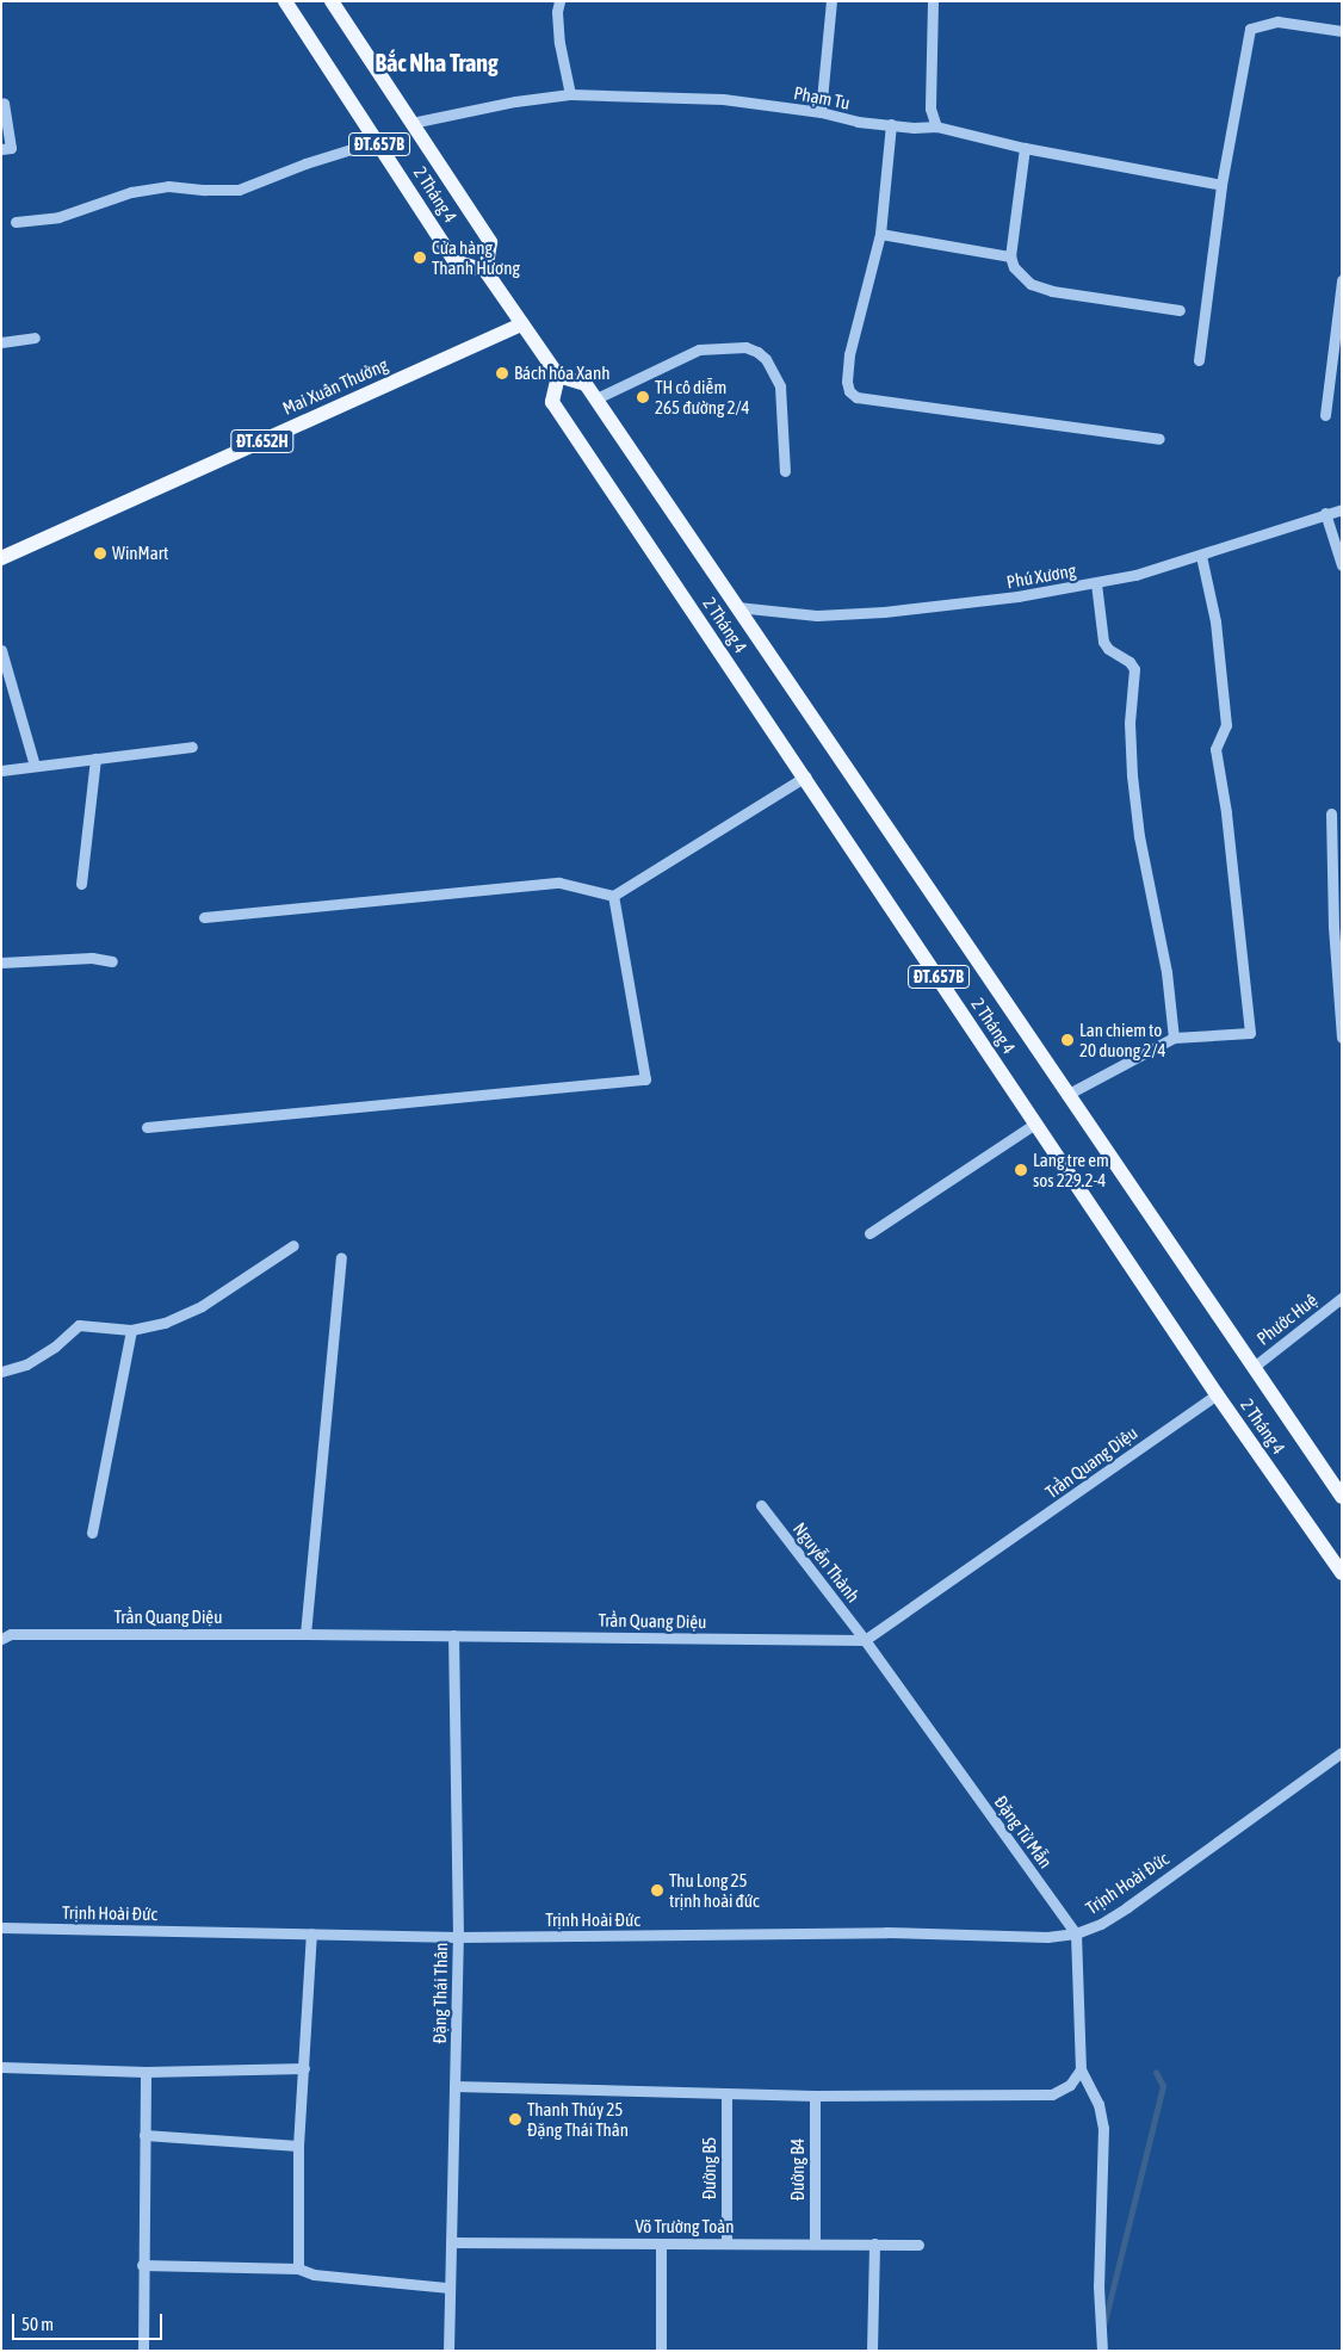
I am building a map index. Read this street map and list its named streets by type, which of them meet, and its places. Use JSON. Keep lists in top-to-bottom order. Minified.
{"streets":{"main road":["ĐT.657B","2 Tháng 4","Mai Xuân Thưởng","ĐT.652H"],"street":["Phạm Tu","Phú Xương","Phước Huệ","Trần Quang Diệu","Nguyễn Thành","Đặng Tử Mẫn","Trịnh Hoài Đức","Đặng Thái Thân","Đường B5","Đường B4","Võ Trường Toàn"]},"crossings":[["Phạm Tu","2 Tháng 4"],["2 Tháng 4","Phú Xương"],["2 Tháng 4","Phước Huệ"],["2 Tháng 4","Trần Quang Diệu"],["Trần Quang Diệu","Nguyễn Thành"],["Trần Quang Diệu","Đặng Tử Mẫn"],["Trần Quang Diệu","Đặng Thái Thân"],["Nguyễn Thành","Đặng Tử Mẫn"],["Đặng Tử Mẫn","Trịnh Hoài Đức"],["Trịnh Hoài Đức","Đặng Thái Thân"],["Đặng Thái Thân","Võ Trường Toàn"],["Đường B5","Võ Trường Toàn"],["Đường B4","Võ Trường Toàn"]],"districts":["Bắc Nha Trang"],"places":["Cửa hàng Thanh Hương","Bách hóa Xanh","TH cô diễm 265 đường 2/4","WinMart","Lan chiem to 20 duong 2/4","Lang tre em sos 229.2-4","Thu Long 25 trịnh hoài đức","Thanh Thúy 25 Đặng Thái Thân"],"scale_bar":"50 m"}
